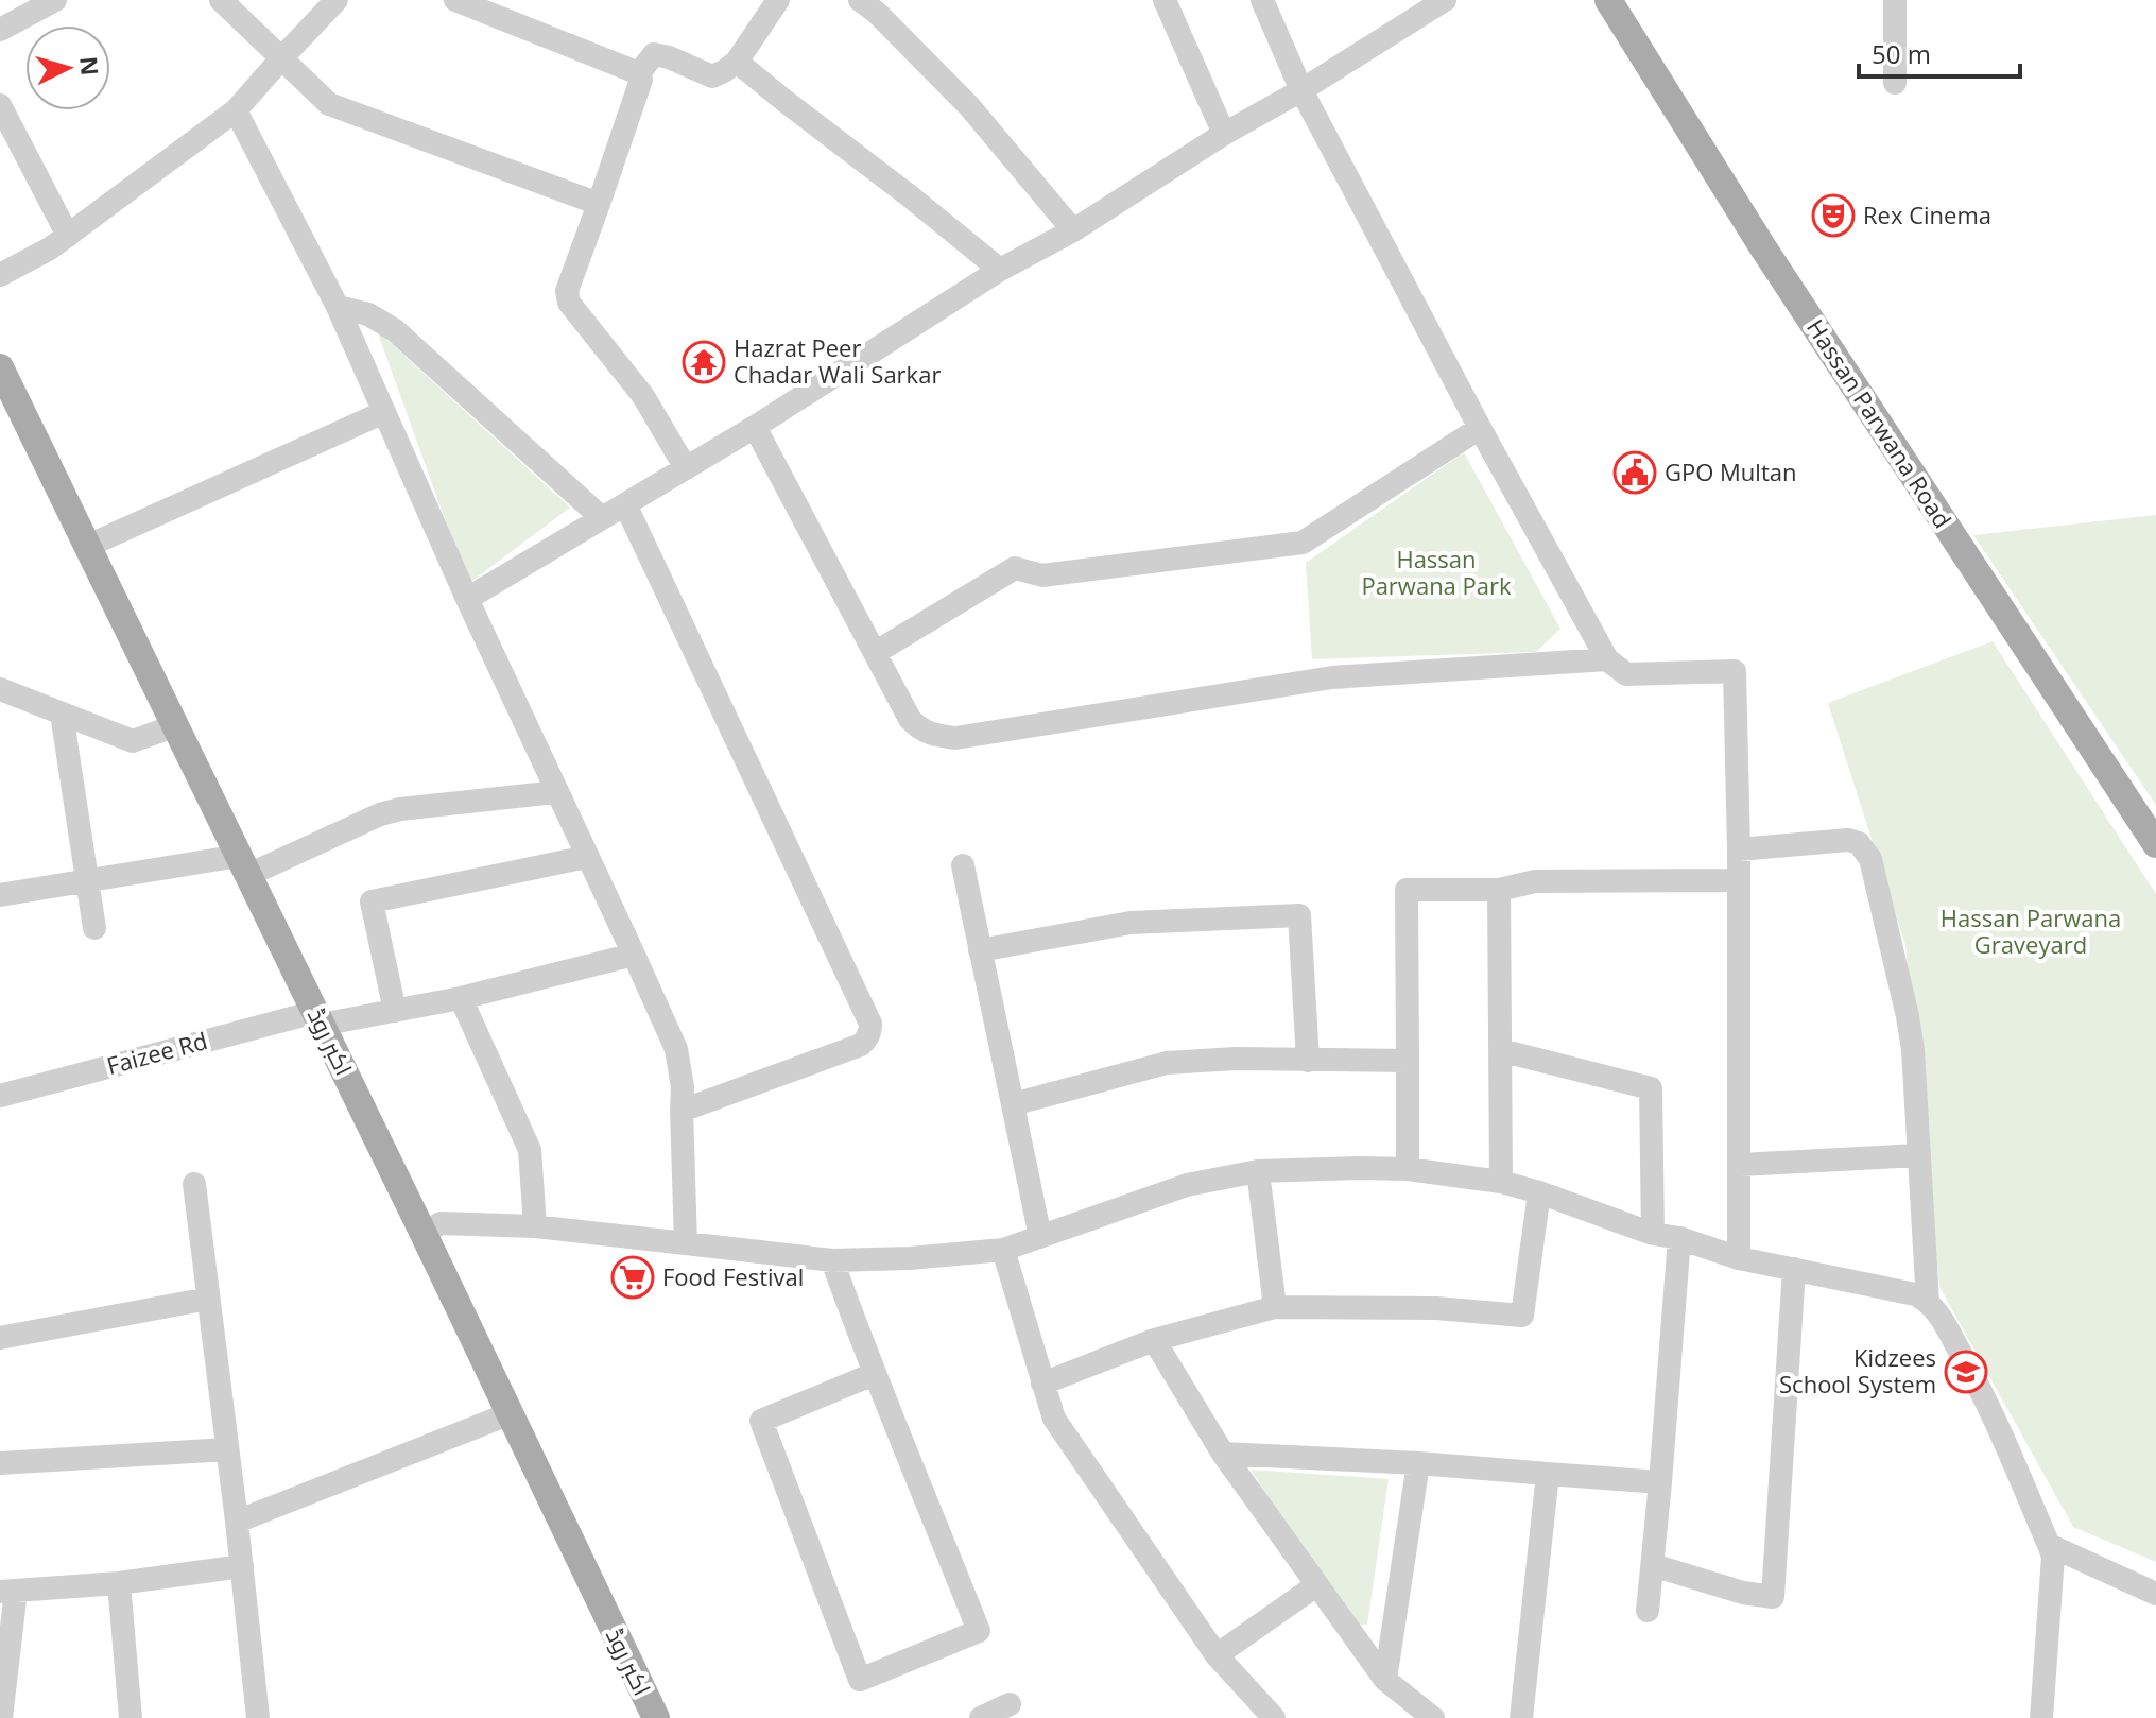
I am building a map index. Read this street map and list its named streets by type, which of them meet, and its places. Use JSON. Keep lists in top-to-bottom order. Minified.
{"streets":{"main road":["Hassan Parwana Road","اکبر روڈ"],"street":["Faizee Rd"]},"crossings":[["اکبر روڈ","Faizee Rd"]],"parks":["Hassan Parwana Park","Hassan Parwana Graveyard"],"places":{"theatre":["Rex Cinema"],"temple":["Hazrat Peer Chadar Wali Sarkar"],"public building":["GPO Multan"],"supermarket":["Food Festival"],"school or university":["Kidzees School System"]},"scale_bar":"50 m","north":"right"}
